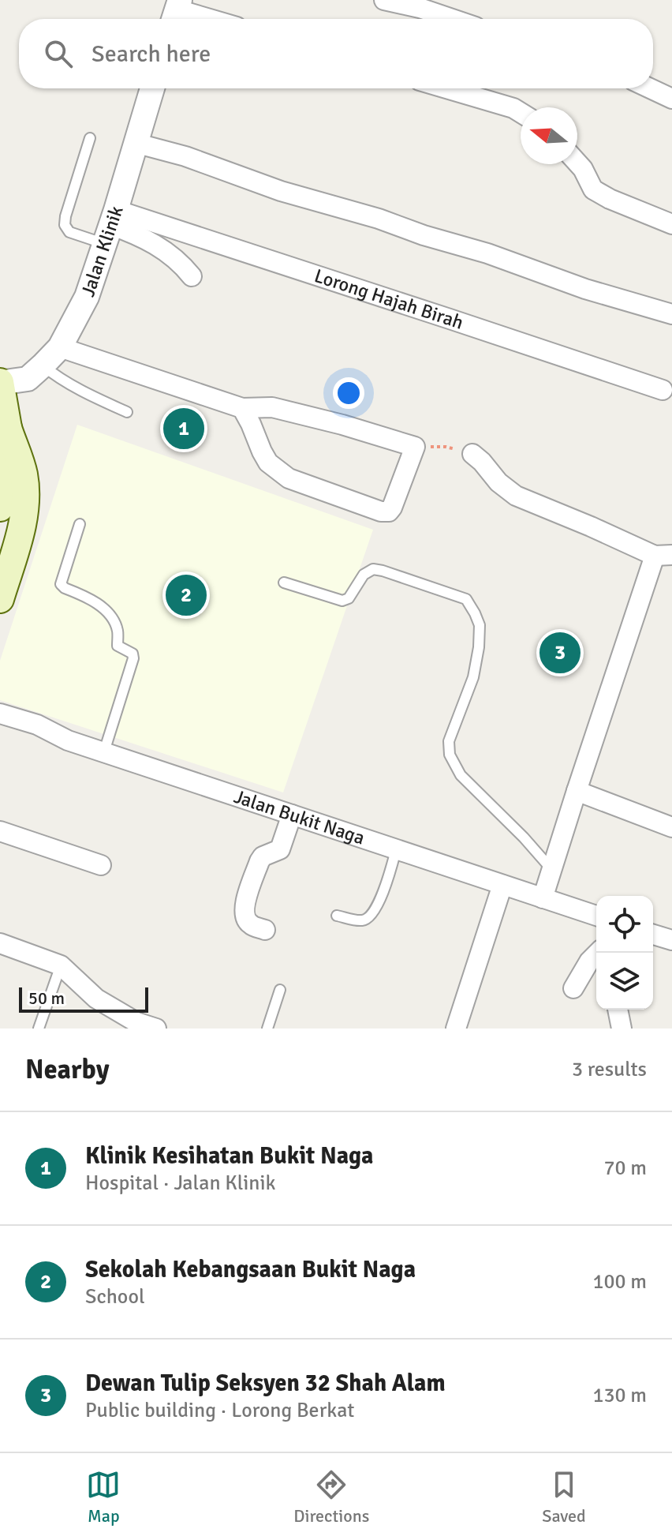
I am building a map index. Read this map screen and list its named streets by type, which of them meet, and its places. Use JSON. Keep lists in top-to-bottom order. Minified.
{"streets":{"street":["Jalan Klinik","Lorong Hajah Birah","Jalan Bukit Naga"]},"crossings":[["Jalan Klinik","Lorong Hajah Birah"]],"scale_bar":"50 m","north":"left","page":{"search":"Search here","pins":["1","2","3"],"scale":"50 m","heading":["Nearby","3 results"],"list":[{"mark":"1","name":"Klinik Kesihatan Bukit Naga","note":"Hospital · Jalan Klinik","value":"70 m"},{"mark":"2","name":"Sekolah Kebangsaan Bukit Naga","note":"School","value":"100 m"},{"mark":"3","name":"Dewan Tulip Seksyen 32 Shah Alam","note":"Public building · Lorong Berkat","value":"130 m"}],"nav":["Map","Directions","Saved"]}}
